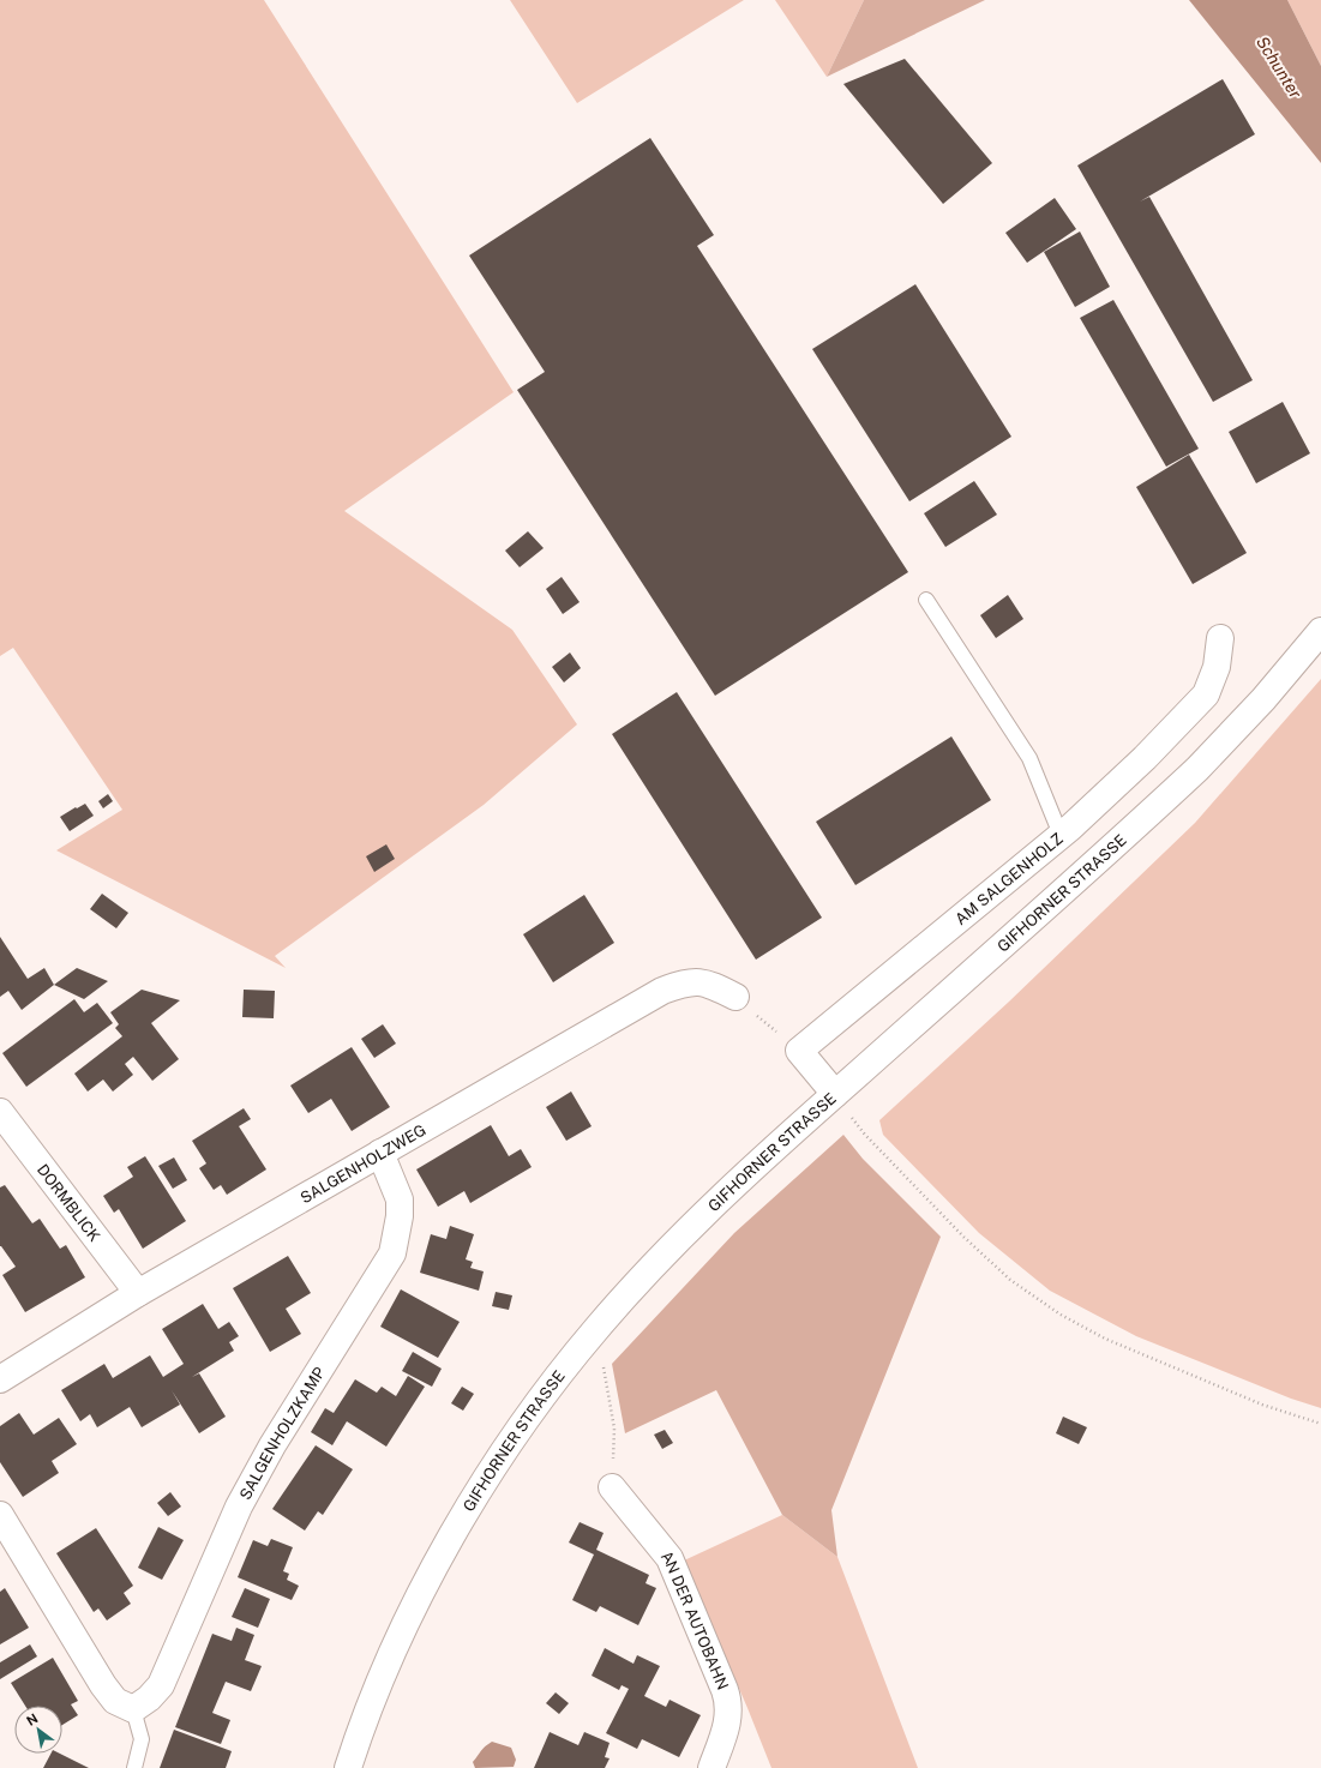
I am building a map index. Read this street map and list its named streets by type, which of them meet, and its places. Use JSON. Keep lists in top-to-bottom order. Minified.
{"streets":{"street":["AM SALGENHOLZ","GIFHORNER STRASSE","SALGENHOLZWEG","DORMBLICK","SALGENHOLZKAMP","AN DER AUTOBAHN"]},"crossings":[["SALGENHOLZWEG","DORMBLICK"],["SALGENHOLZWEG","SALGENHOLZKAMP"]],"water":["Schunter"],"north":"top left"}
